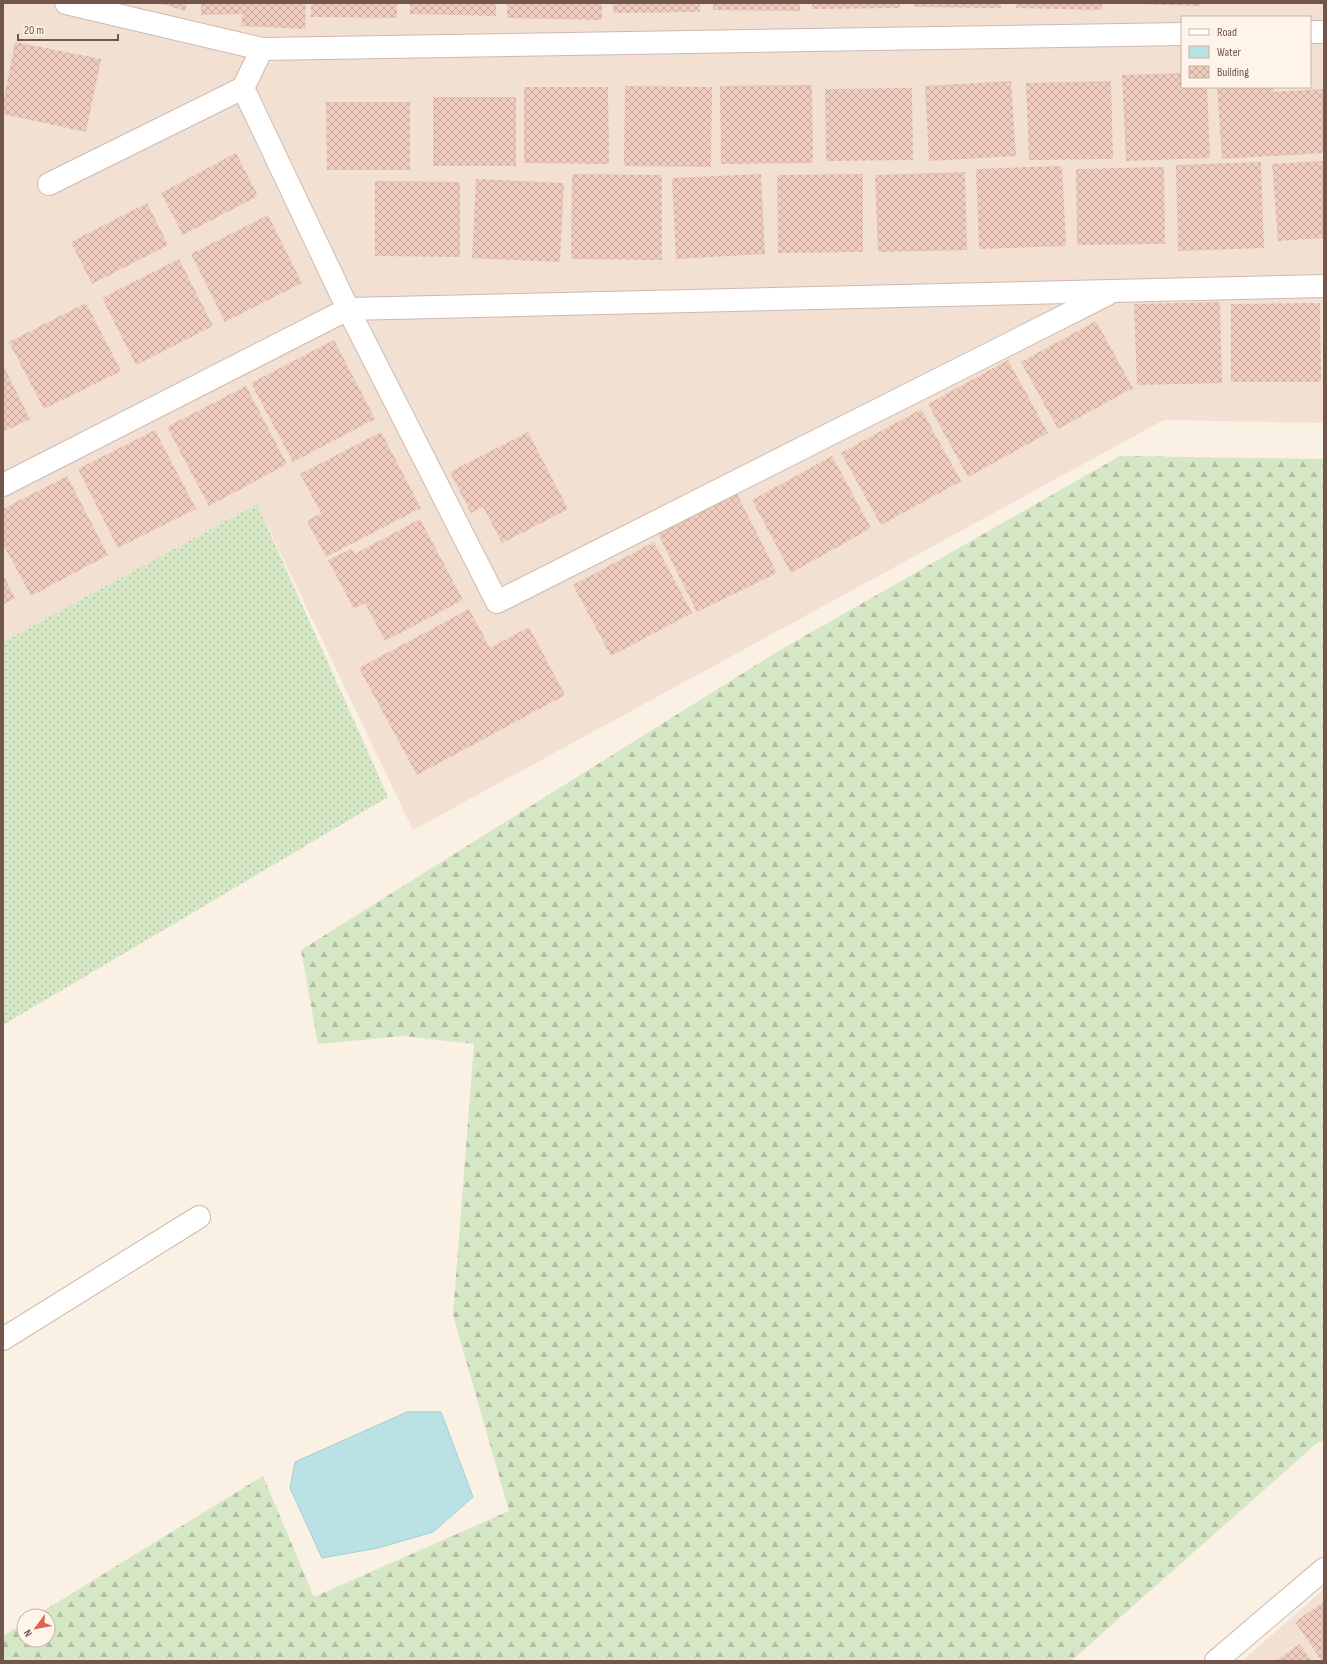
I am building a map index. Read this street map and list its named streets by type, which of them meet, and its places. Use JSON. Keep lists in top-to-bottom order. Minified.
{"legend":["Road","Water","Building"],"scale_bar":"20 m","north":"bottom left"}
